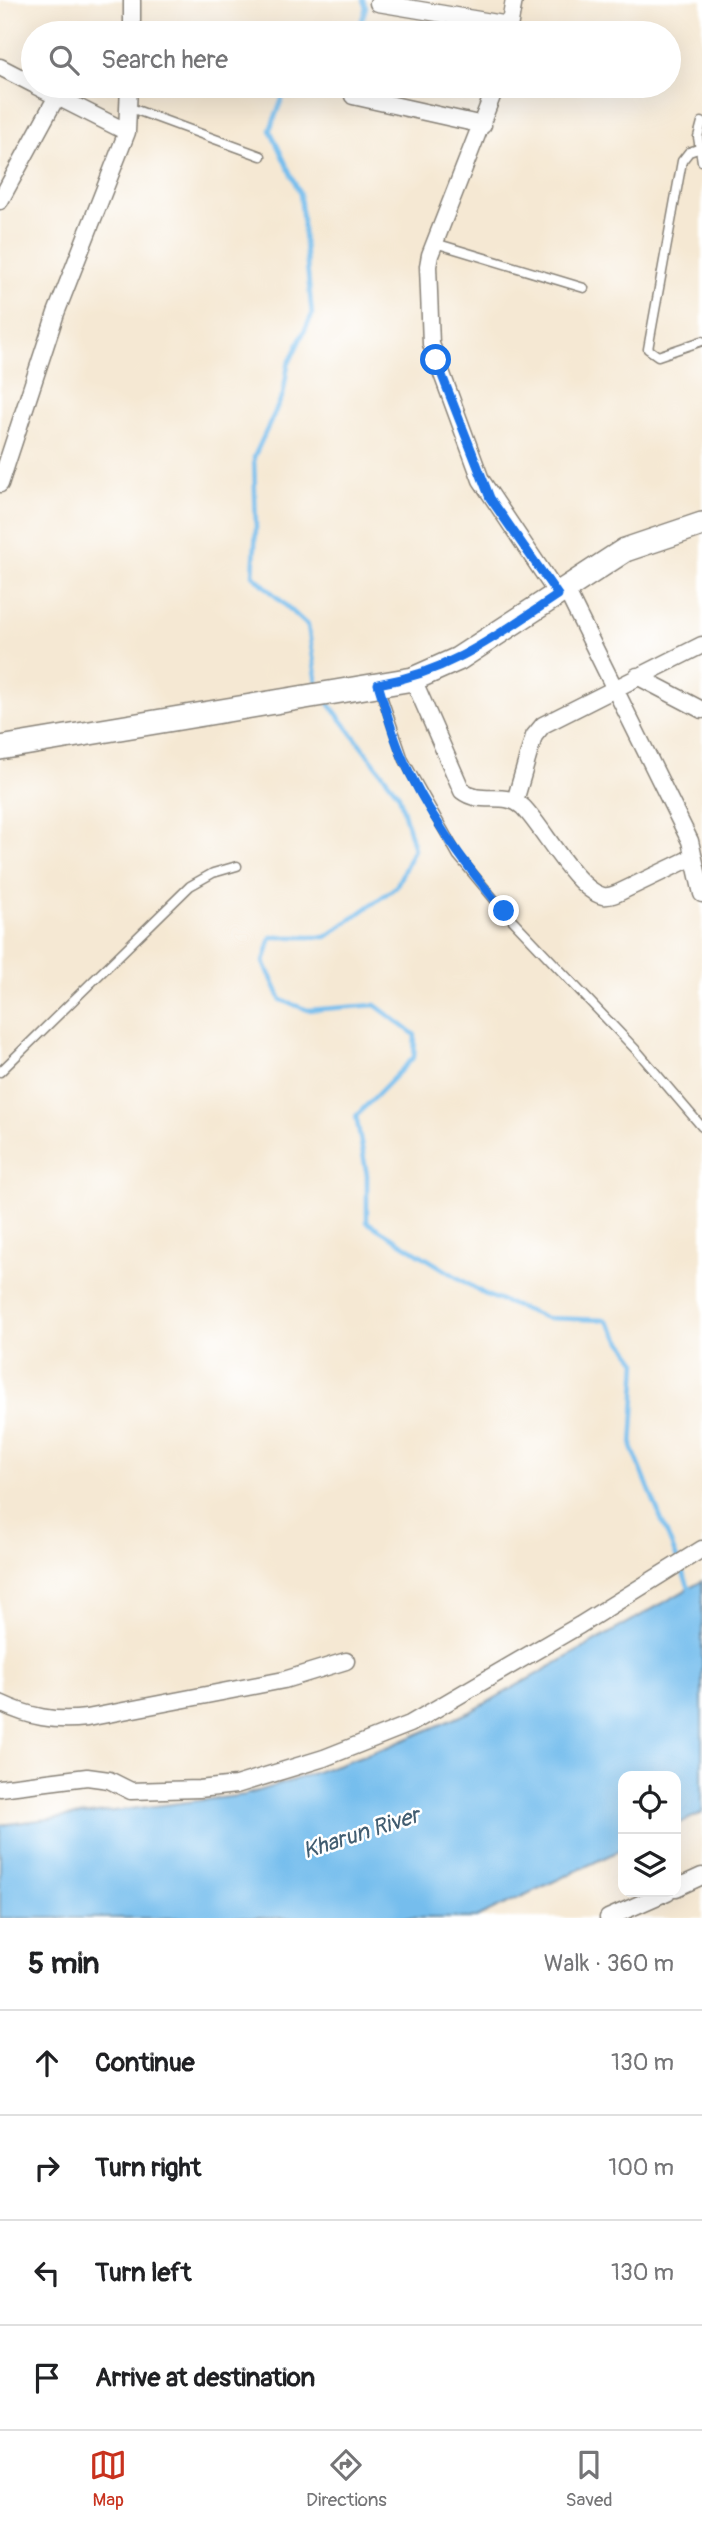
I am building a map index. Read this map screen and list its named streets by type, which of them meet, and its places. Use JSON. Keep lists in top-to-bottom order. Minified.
{"water":["Kharun River"],"page":{"search":"Search here","heading":["5 min","Walk · 360 m"],"list":[["Continue","130 m"],["Turn right","100 m"],["Turn left","130 m"],"Arrive at destination"],"nav":["Map","Directions","Saved"]}}
